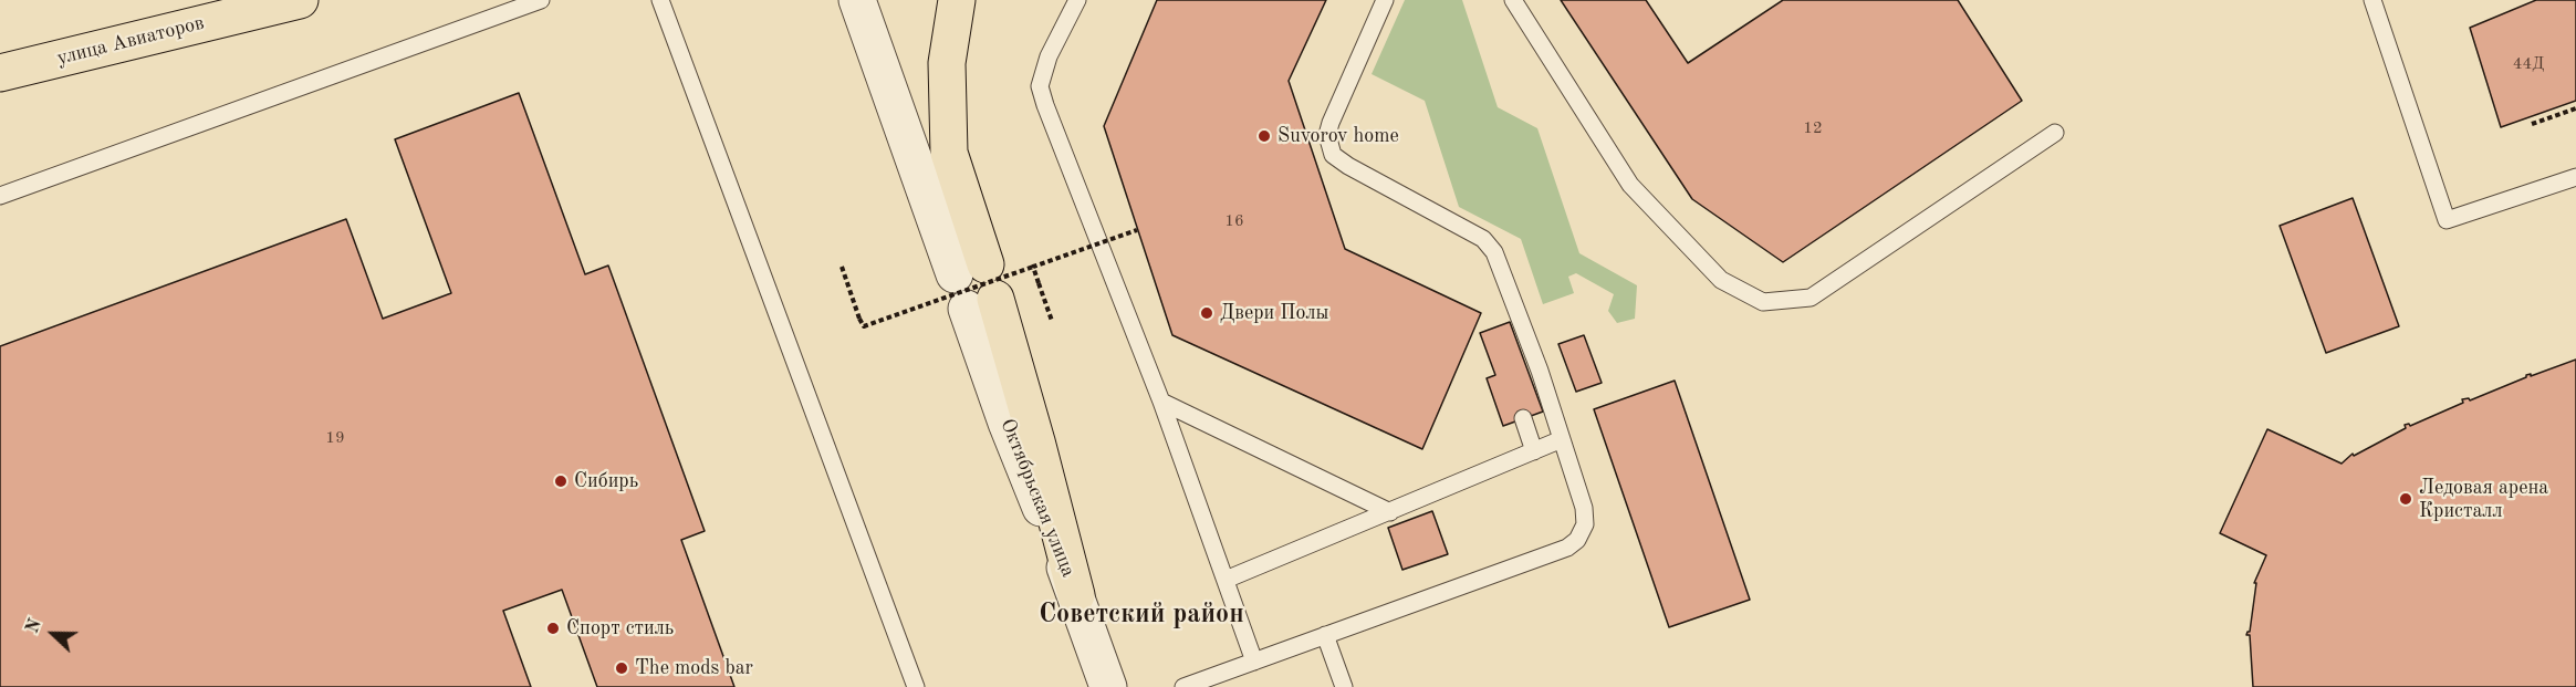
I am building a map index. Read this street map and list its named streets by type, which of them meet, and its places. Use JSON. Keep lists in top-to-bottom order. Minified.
{"streets":{"main road":["улица Авиаторов"],"street":["Октябрьская улица"]},"districts":["Советский район"],"places":["Suvorov home","Двери Полы","Сибирь","Ледовая арена Кристалл","Спорт стиль","The mods bar"],"house_numbers":["44Д","12","16","19"],"north":"left"}
